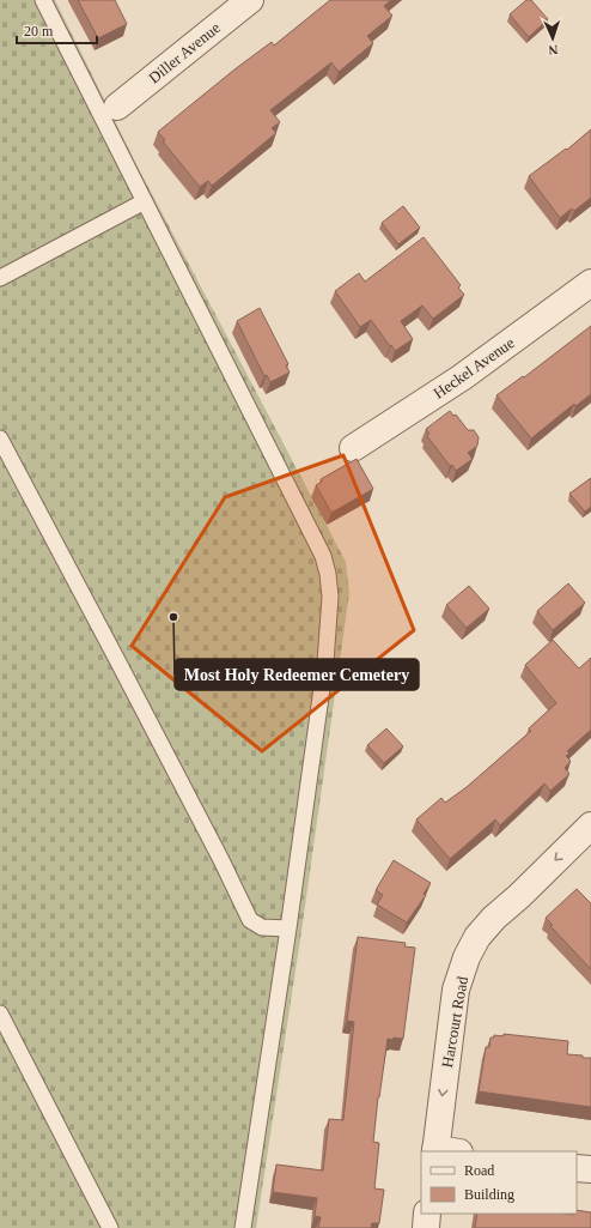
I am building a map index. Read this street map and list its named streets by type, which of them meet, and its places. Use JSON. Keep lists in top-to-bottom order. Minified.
{"streets":{"street":["Diller Avenue","Heckel Avenue","Harcourt Road"]},"one_way":["Harcourt Road"],"places":["Most Holy Redeemer Cemetery"],"legend":["Road","Building"],"scale_bar":"20 m","north":"bottom"}
